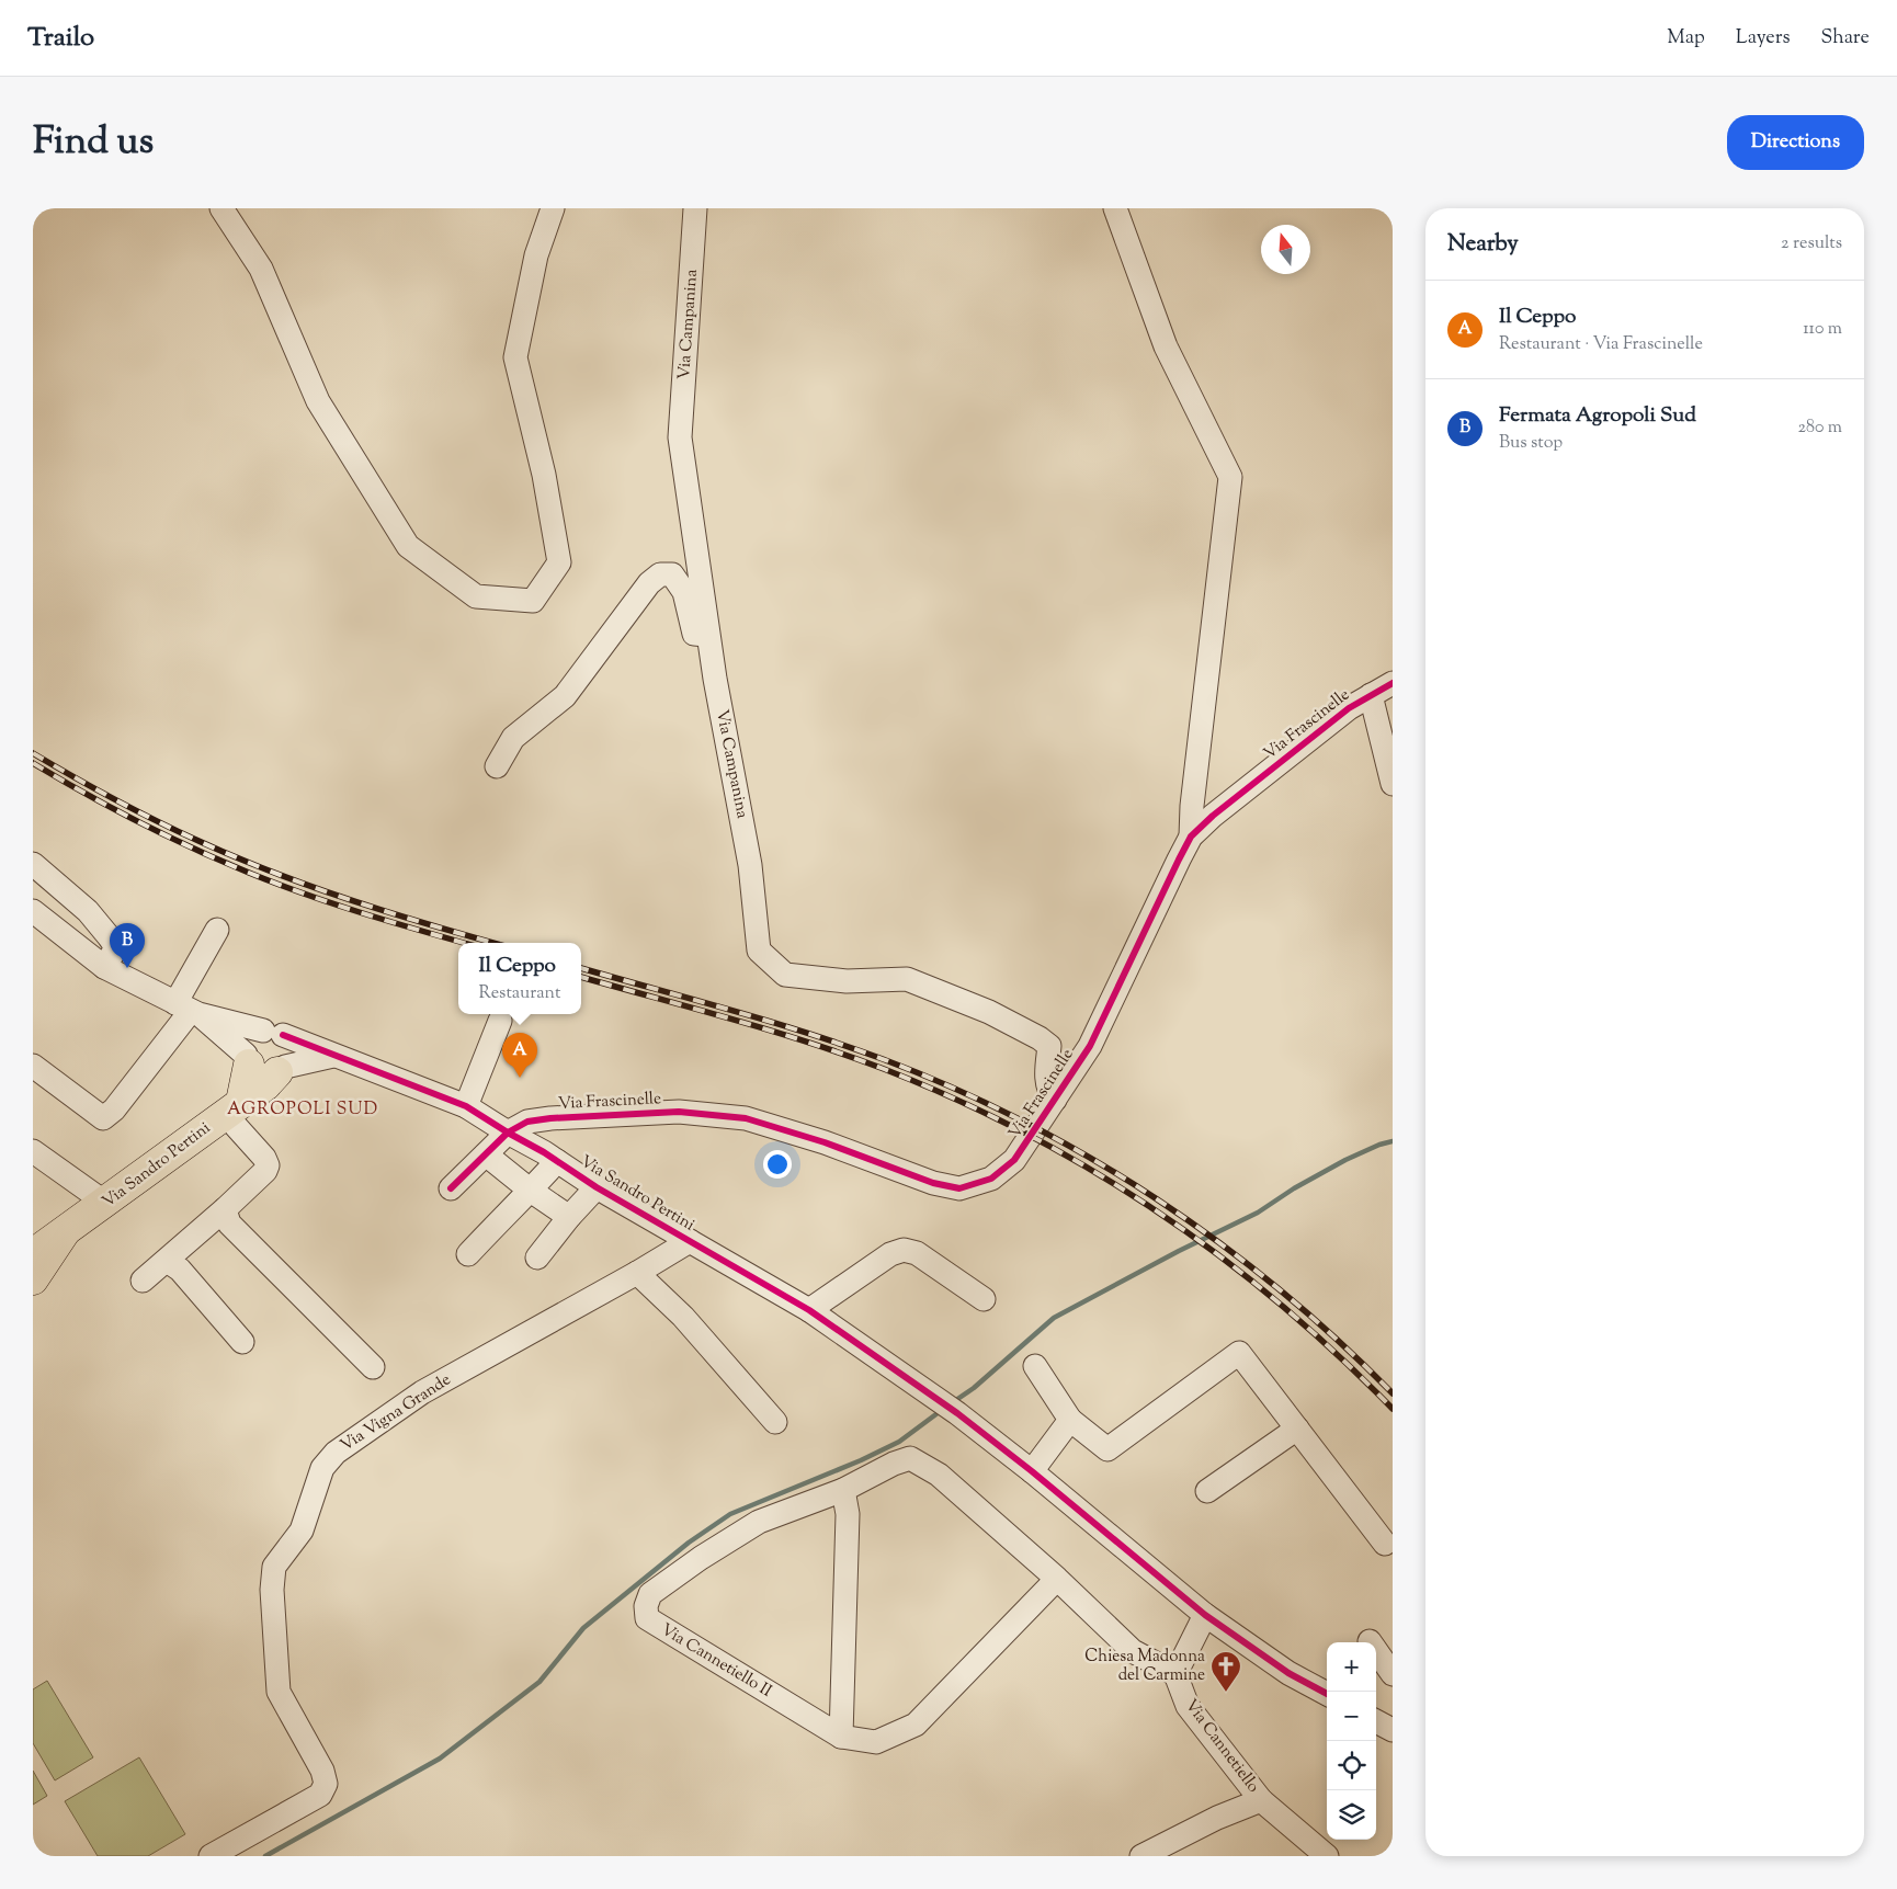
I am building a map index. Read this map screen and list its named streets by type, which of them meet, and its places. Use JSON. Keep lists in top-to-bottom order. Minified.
{"streets":{"main road":["Via Sandro Pertini"],"street":["Via Campanina","Via Frascinelle","Via Vigna Grande","Via Cannetiello II","Via Cannetiello"]},"crossings":[["Via Campanina","Via Frascinelle"],["Via Frascinelle","Via Sandro Pertini"],["Via Sandro Pertini","Via Vigna Grande"],["Via Cannetiello II","Via Cannetiello"]],"districts":["AGROPOLI SUD"],"places":{"church":["Chiesa Madonna del Carmine"]},"north":"top","page":{"header":"Trailo","nav":["Map","Layers","Share"],"title":"Find us","buttons":"Directions","heading":["Nearby","2 results"],"list":[{"mark":"A","name":"Il Ceppo","note":"Restaurant · Via Frascinelle","value":"110 m"},{"mark":"B","name":"Fermata Agropoli Sud","note":"Bus stop","value":"280 m"}],"pins":["B","A"],"popup":["Il Ceppo","Restaurant"],"map_buttons":["+","−"]}}
